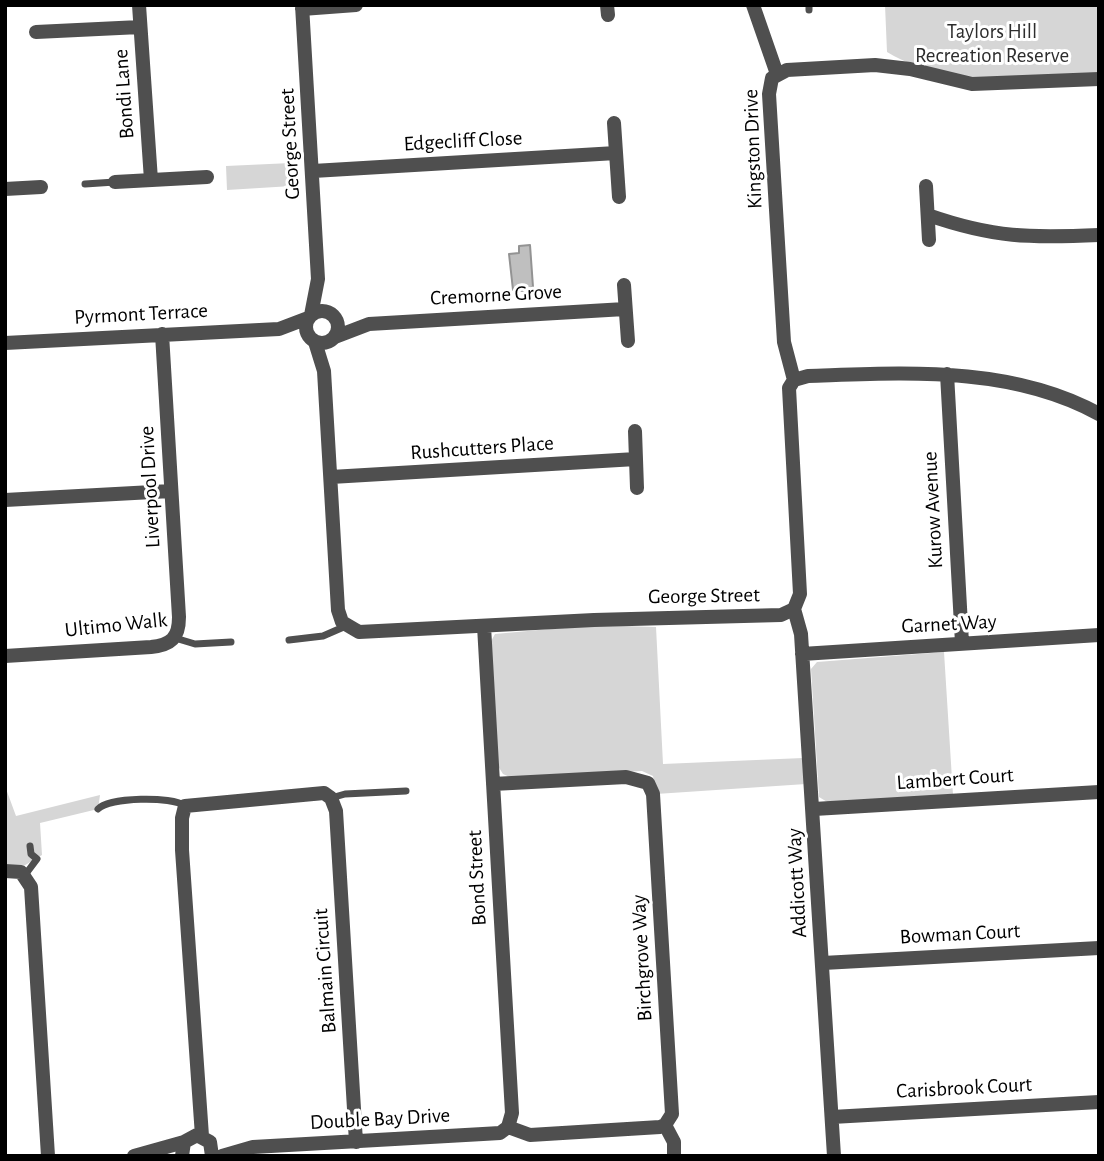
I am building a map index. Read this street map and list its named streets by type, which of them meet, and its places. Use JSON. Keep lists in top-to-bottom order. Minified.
{"streets":{"street":["Bondi Lane","Edgecliff Close","George Street","Kingston Drive","Cremorne Grove","Pyrmont Terrace","Rushcutters Place","Liverpool Drive","Kurow Avenue","Garnet Way","Ultimo Walk","Lambert Court","Bond Street","Addicott Way","Bowman Court","Birchgrove Way","Balmain Circuit","Carisbrook Court","Double Bay Drive"]},"crossings":[["Edgecliff Close","George Street"],["George Street","Cremorne Grove"],["George Street","Pyrmont Terrace"],["George Street","Bond Street"],["George Street","Addicott Way"],["Cremorne Grove","Pyrmont Terrace"],["Pyrmont Terrace","Liverpool Drive"],["Liverpool Drive","Ultimo Walk"],["Kurow Avenue","Garnet Way"],["Garnet Way","Addicott Way"],["Lambert Court","Addicott Way"],["Bond Street","Birchgrove Way"],["Bond Street","Double Bay Drive"],["Addicott Way","Bowman Court"],["Addicott Way","Carisbrook Court"],["Balmain Circuit","Double Bay Drive"]],"parks":["Taylors Hill Recreation Reserve"]}
